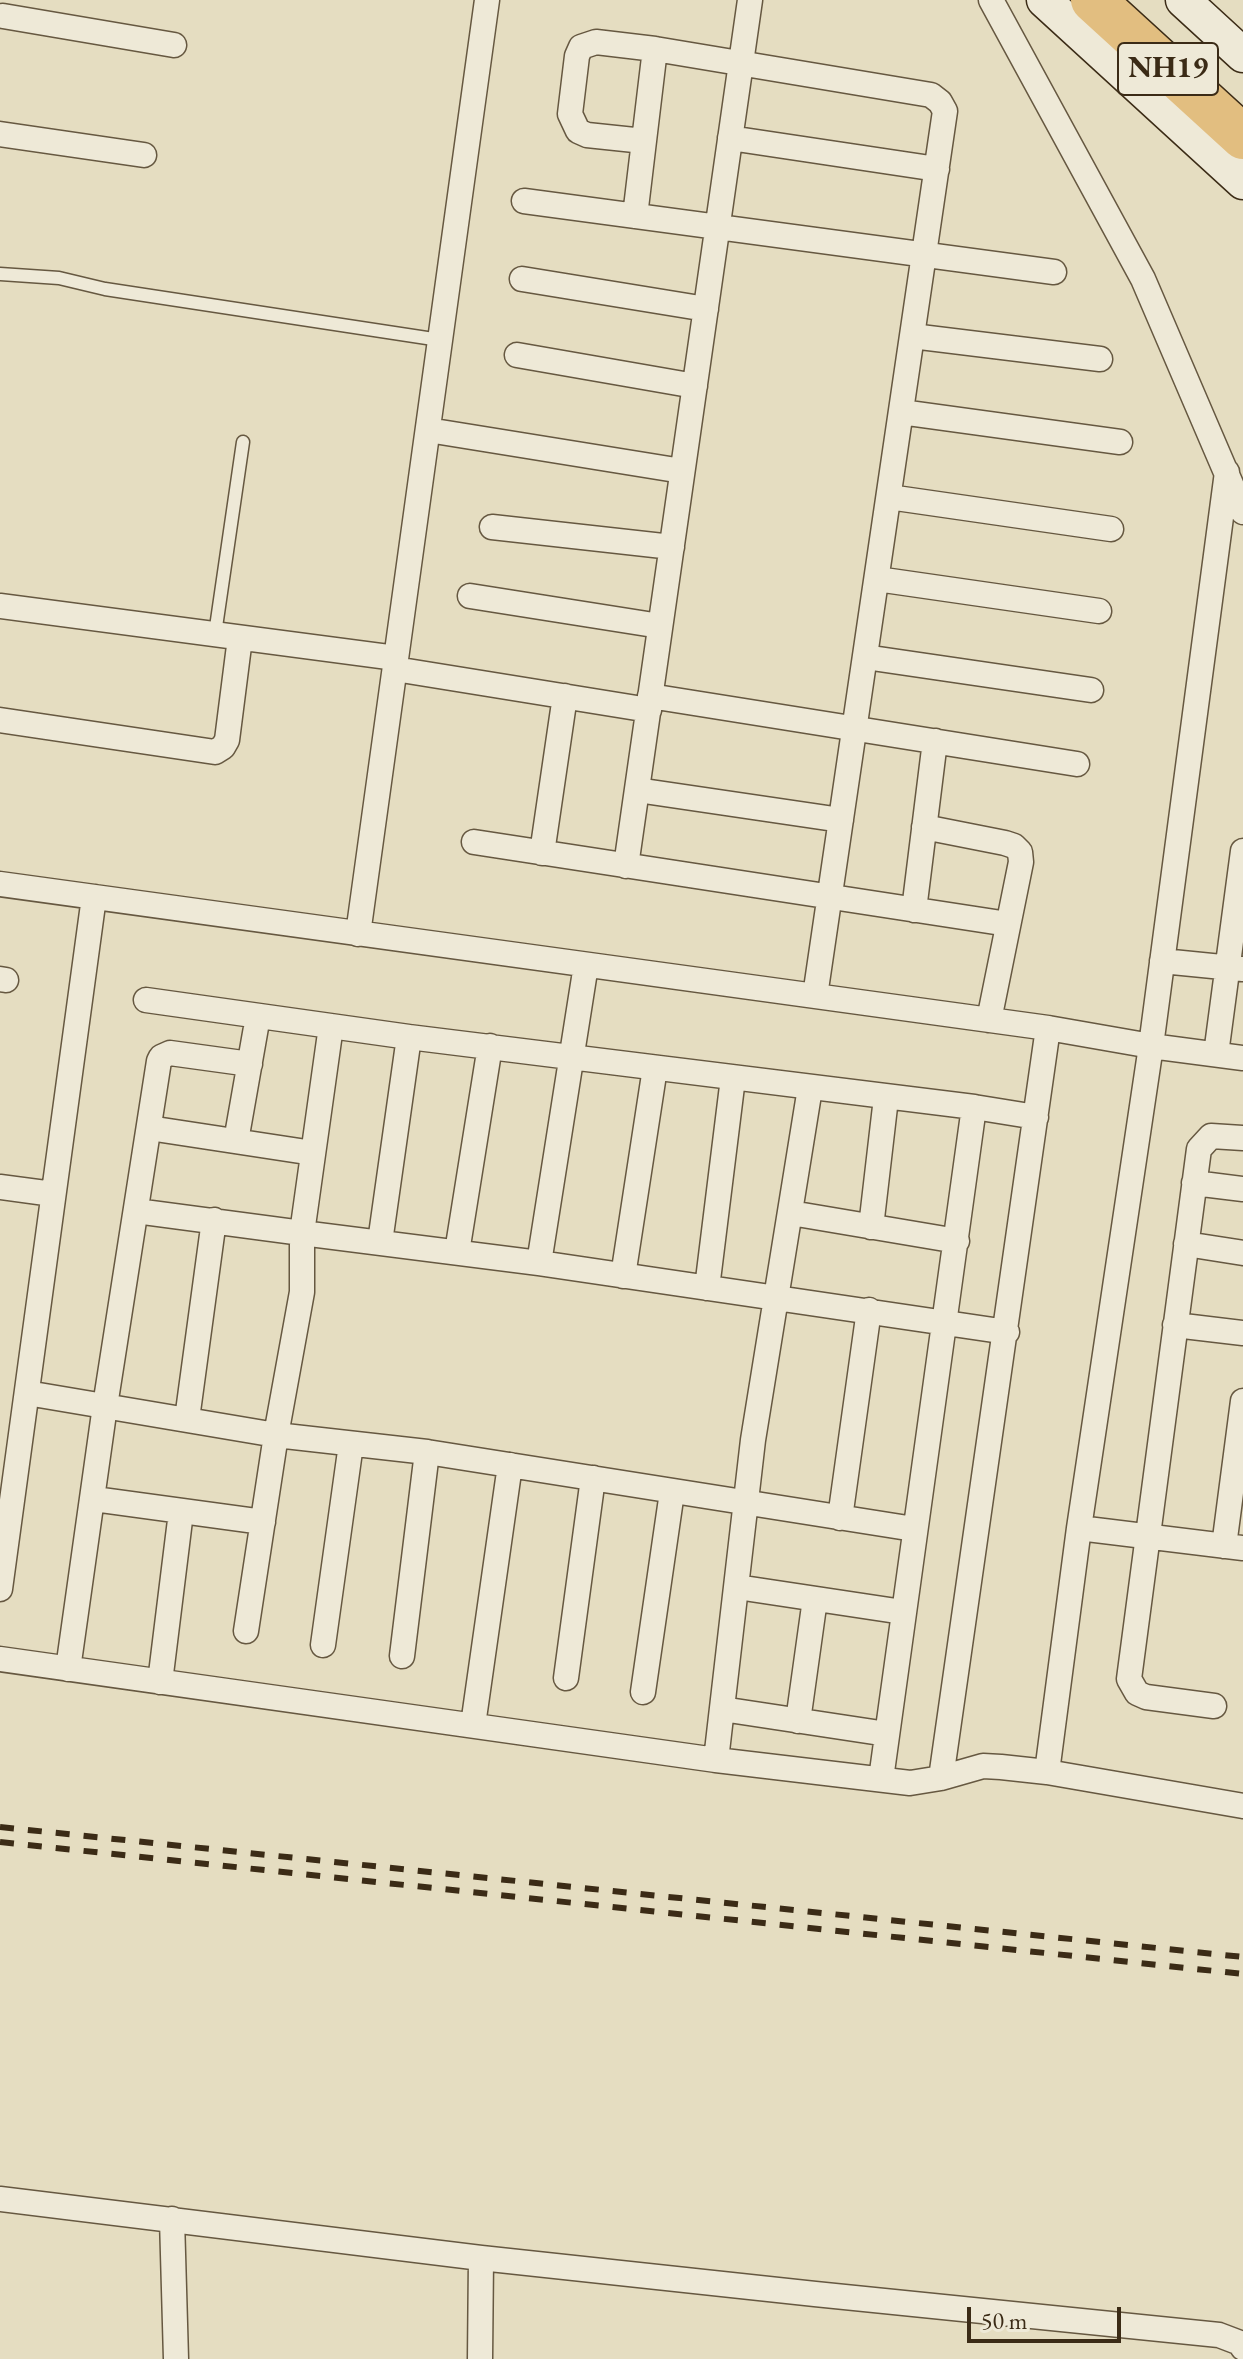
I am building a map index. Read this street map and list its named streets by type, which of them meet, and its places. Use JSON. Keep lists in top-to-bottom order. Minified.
{"streets":{"highway":["NH19"]},"scale_bar":"50 m"}
